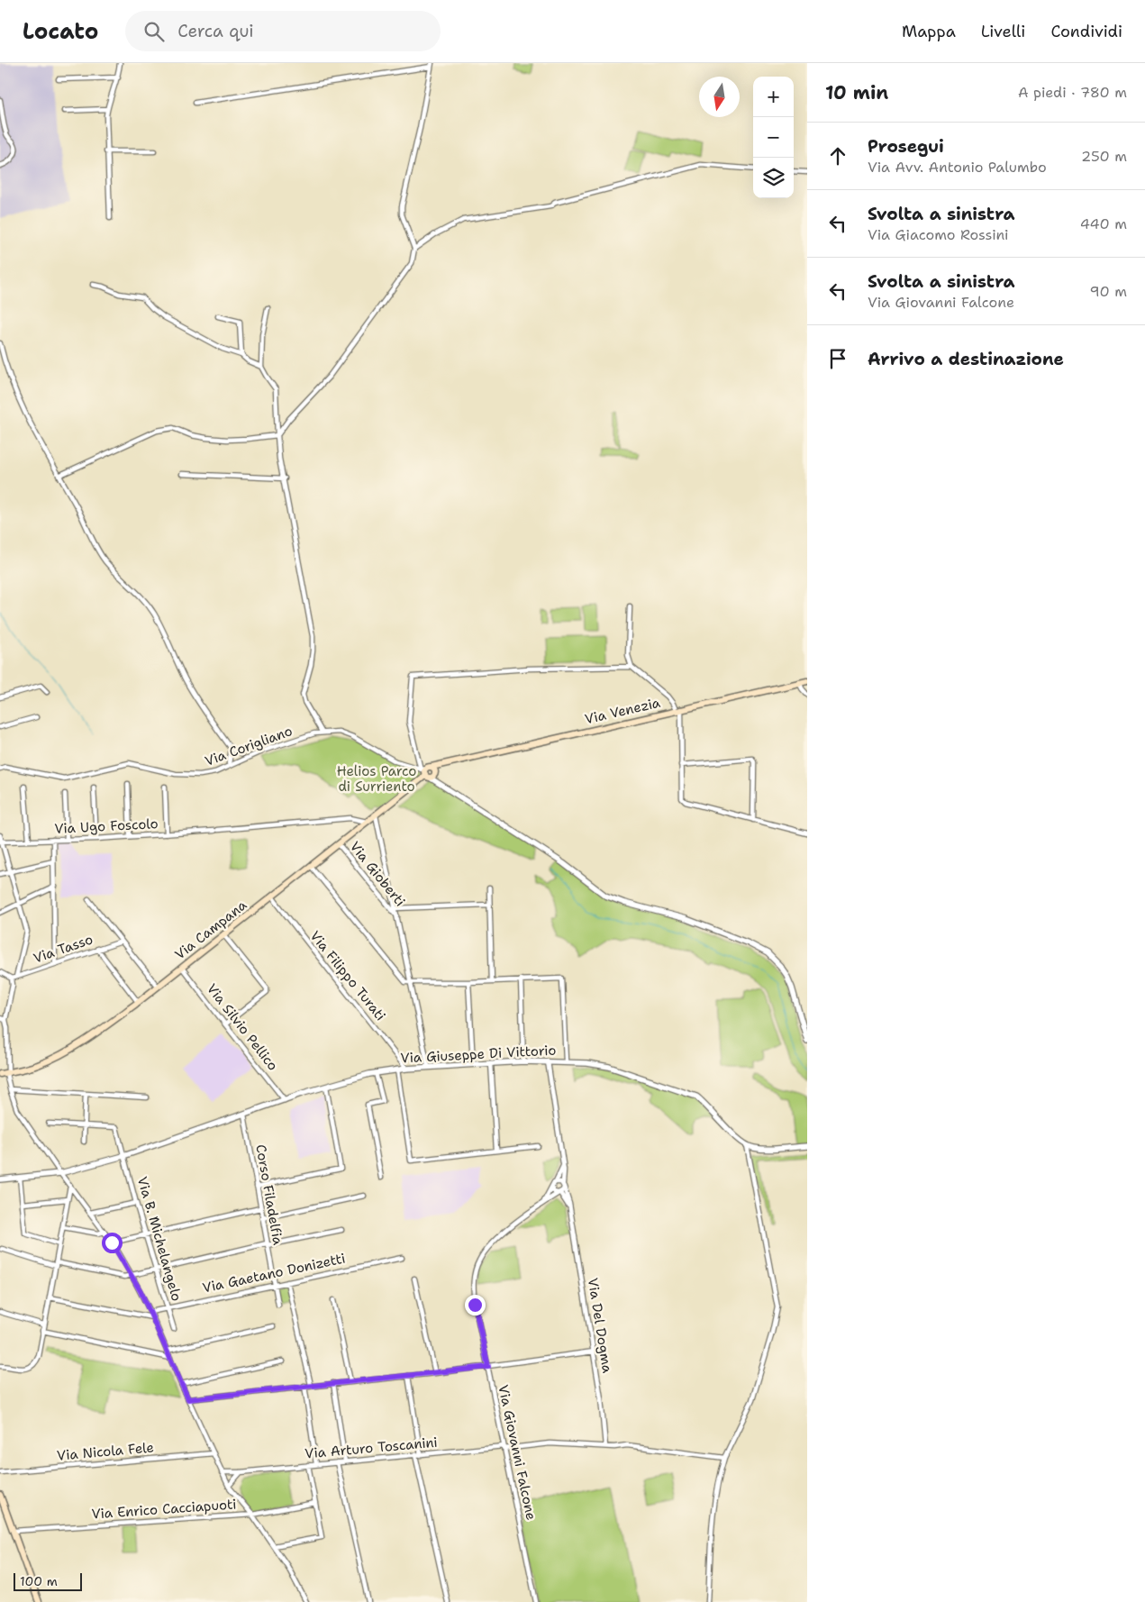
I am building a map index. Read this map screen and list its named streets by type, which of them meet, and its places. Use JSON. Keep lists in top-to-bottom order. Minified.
{"streets":{"main road":["Via Venezia","Via Campana"],"street":["Via Corigliano","Via Ugo Foscolo","Via Gioberti","Via Tasso","Via Filippo Turati","Via Silvio Pellico","Via Giuseppe Di Vittorio","Corso Filadelfia","Via B. Michelangelo","Via Gaetano Donizetti","Via Del Dogma","Via Arturo Toscanini","Via Nicola Fele","Via Giovanni Falcone","Via Enrico Cacciapuoti"]},"crossings":[["Via Venezia","Via Campana"],["Via Ugo Foscolo","Via Campana"],["Via Gioberti","Via Campana"],["Via Campana","Via Filippo Turati"],["Via Campana","Via Silvio Pellico"],["Via Filippo Turati","Via Giuseppe Di Vittorio"],["Via Silvio Pellico","Via Giuseppe Di Vittorio"],["Via Giuseppe Di Vittorio","Corso Filadelfia"],["Via Giuseppe Di Vittorio","Via B. Michelangelo"],["Corso Filadelfia","Via Gaetano Donizetti"],["Via B. Michelangelo","Via Gaetano Donizetti"],["Via Del Dogma","Via Arturo Toscanini"],["Via Del Dogma","Via Giovanni Falcone"],["Via Arturo Toscanini","Via Giovanni Falcone"]],"parks":["Helios Parco di Surriento"],"scale_bar":"100 m","north":"bottom","page":{"header":"Locato","search":"Cerca qui","nav":["Mappa","Livelli","Condividi"],"heading":["10 min","A piedi · 780 m"],"map_buttons":["+","−"],"list":[["Prosegui","Via Avv. Antonio Palumbo","250 m"],["Svolta a sinistra","Via Giacomo Rossini","440 m"],["Svolta a sinistra","Via Giovanni Falcone","90 m"],"Arrivo a destinazione"],"scale":"100 m"}}
